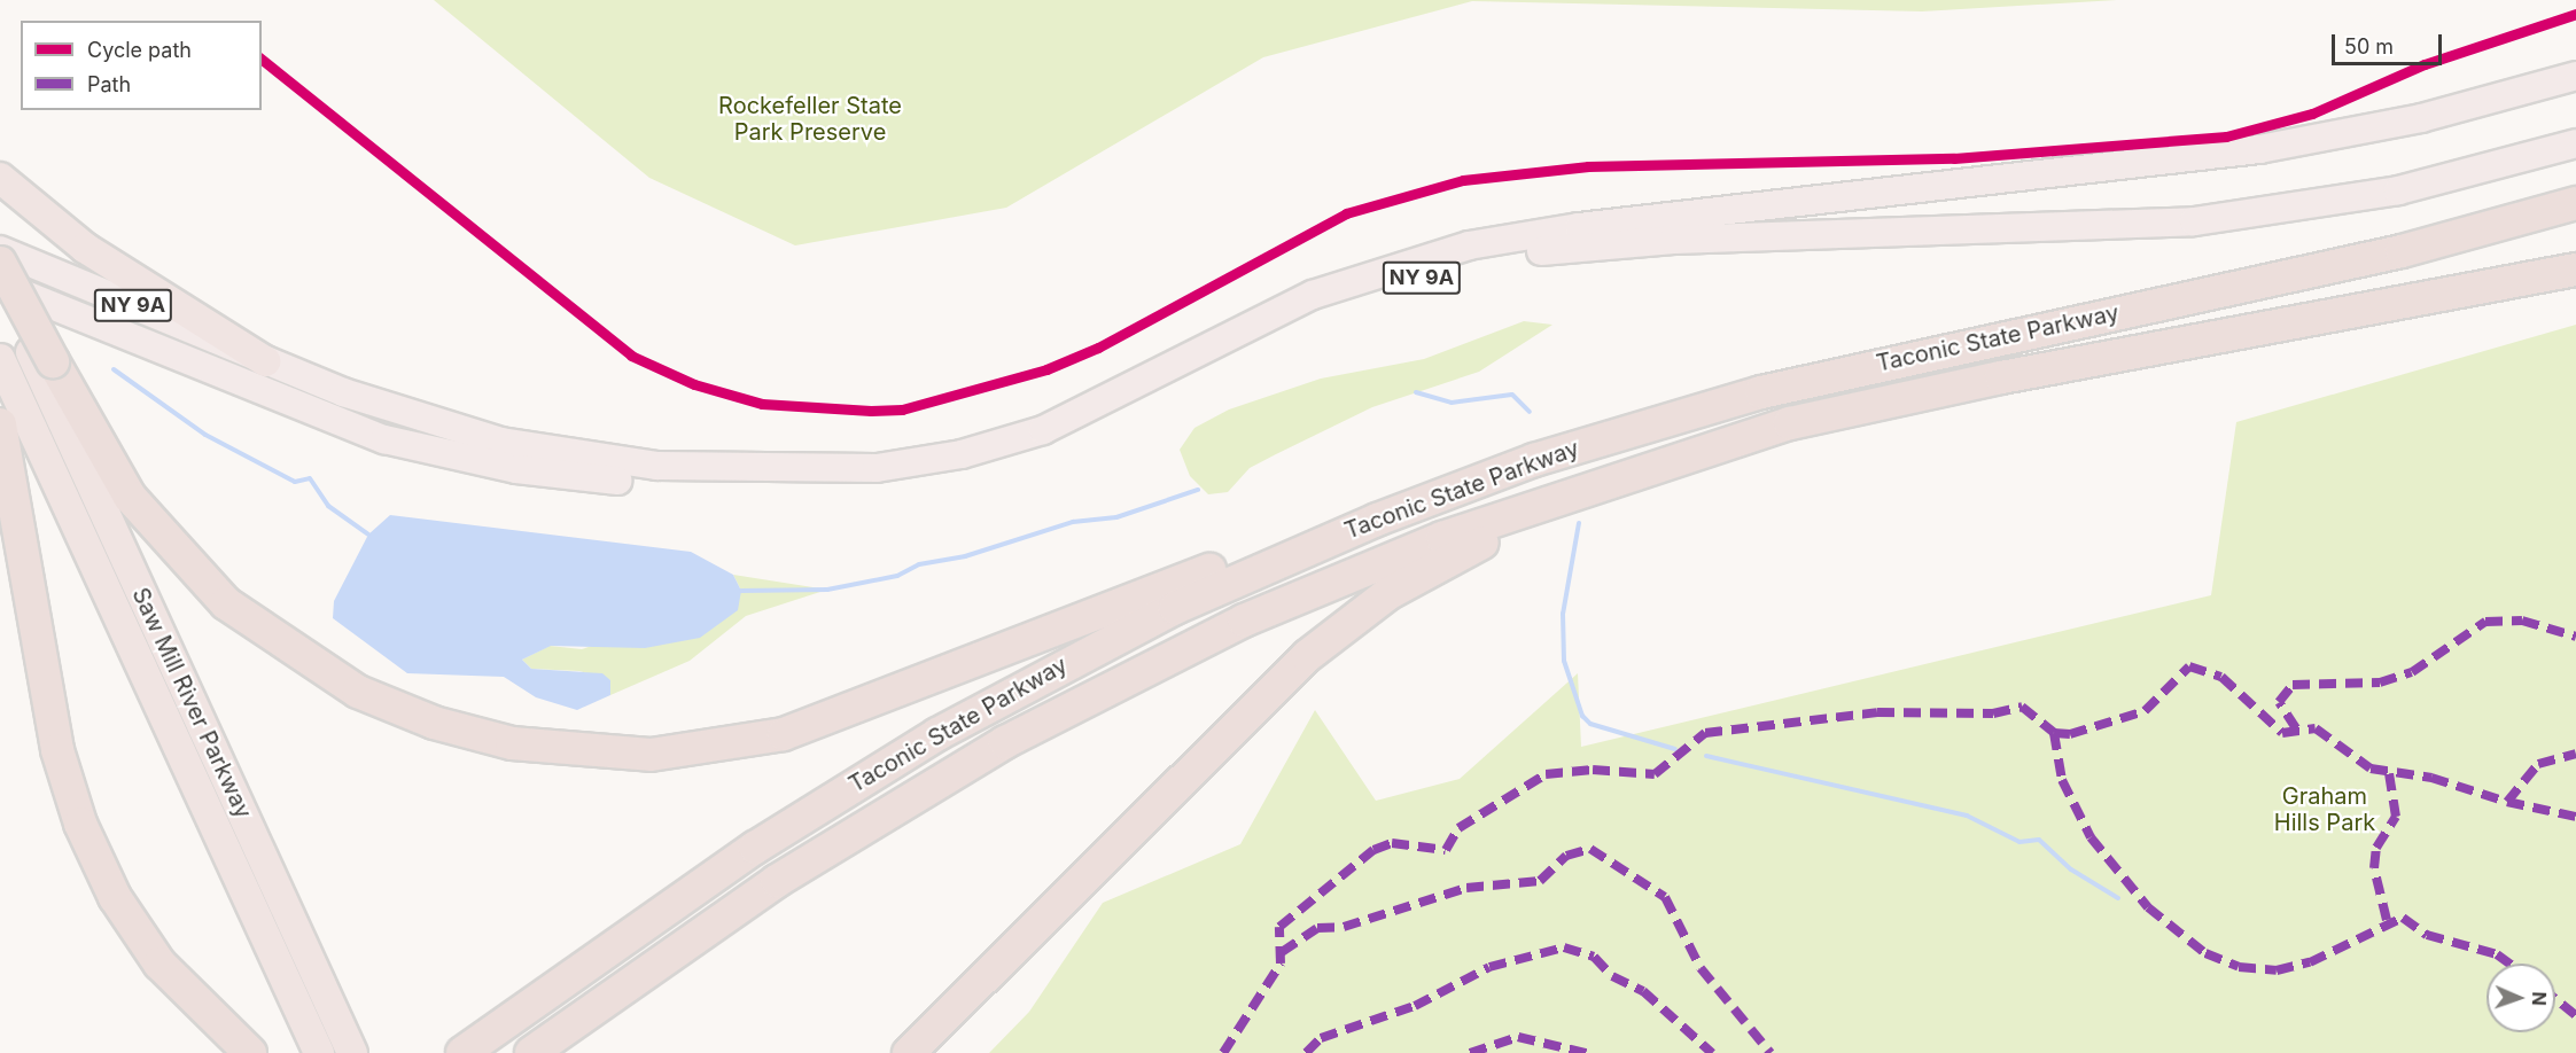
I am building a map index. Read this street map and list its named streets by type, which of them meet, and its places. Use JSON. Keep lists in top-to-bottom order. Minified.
{"streets":{"highway":["Taconic State Parkway","Saw Mill River Parkway"],"main road":["NY 9A"]},"parks":["Rockefeller State Park Preserve","Graham Hills Park"],"legend":["Cycle path","Path"],"scale_bar":"50 m","north":"right"}
